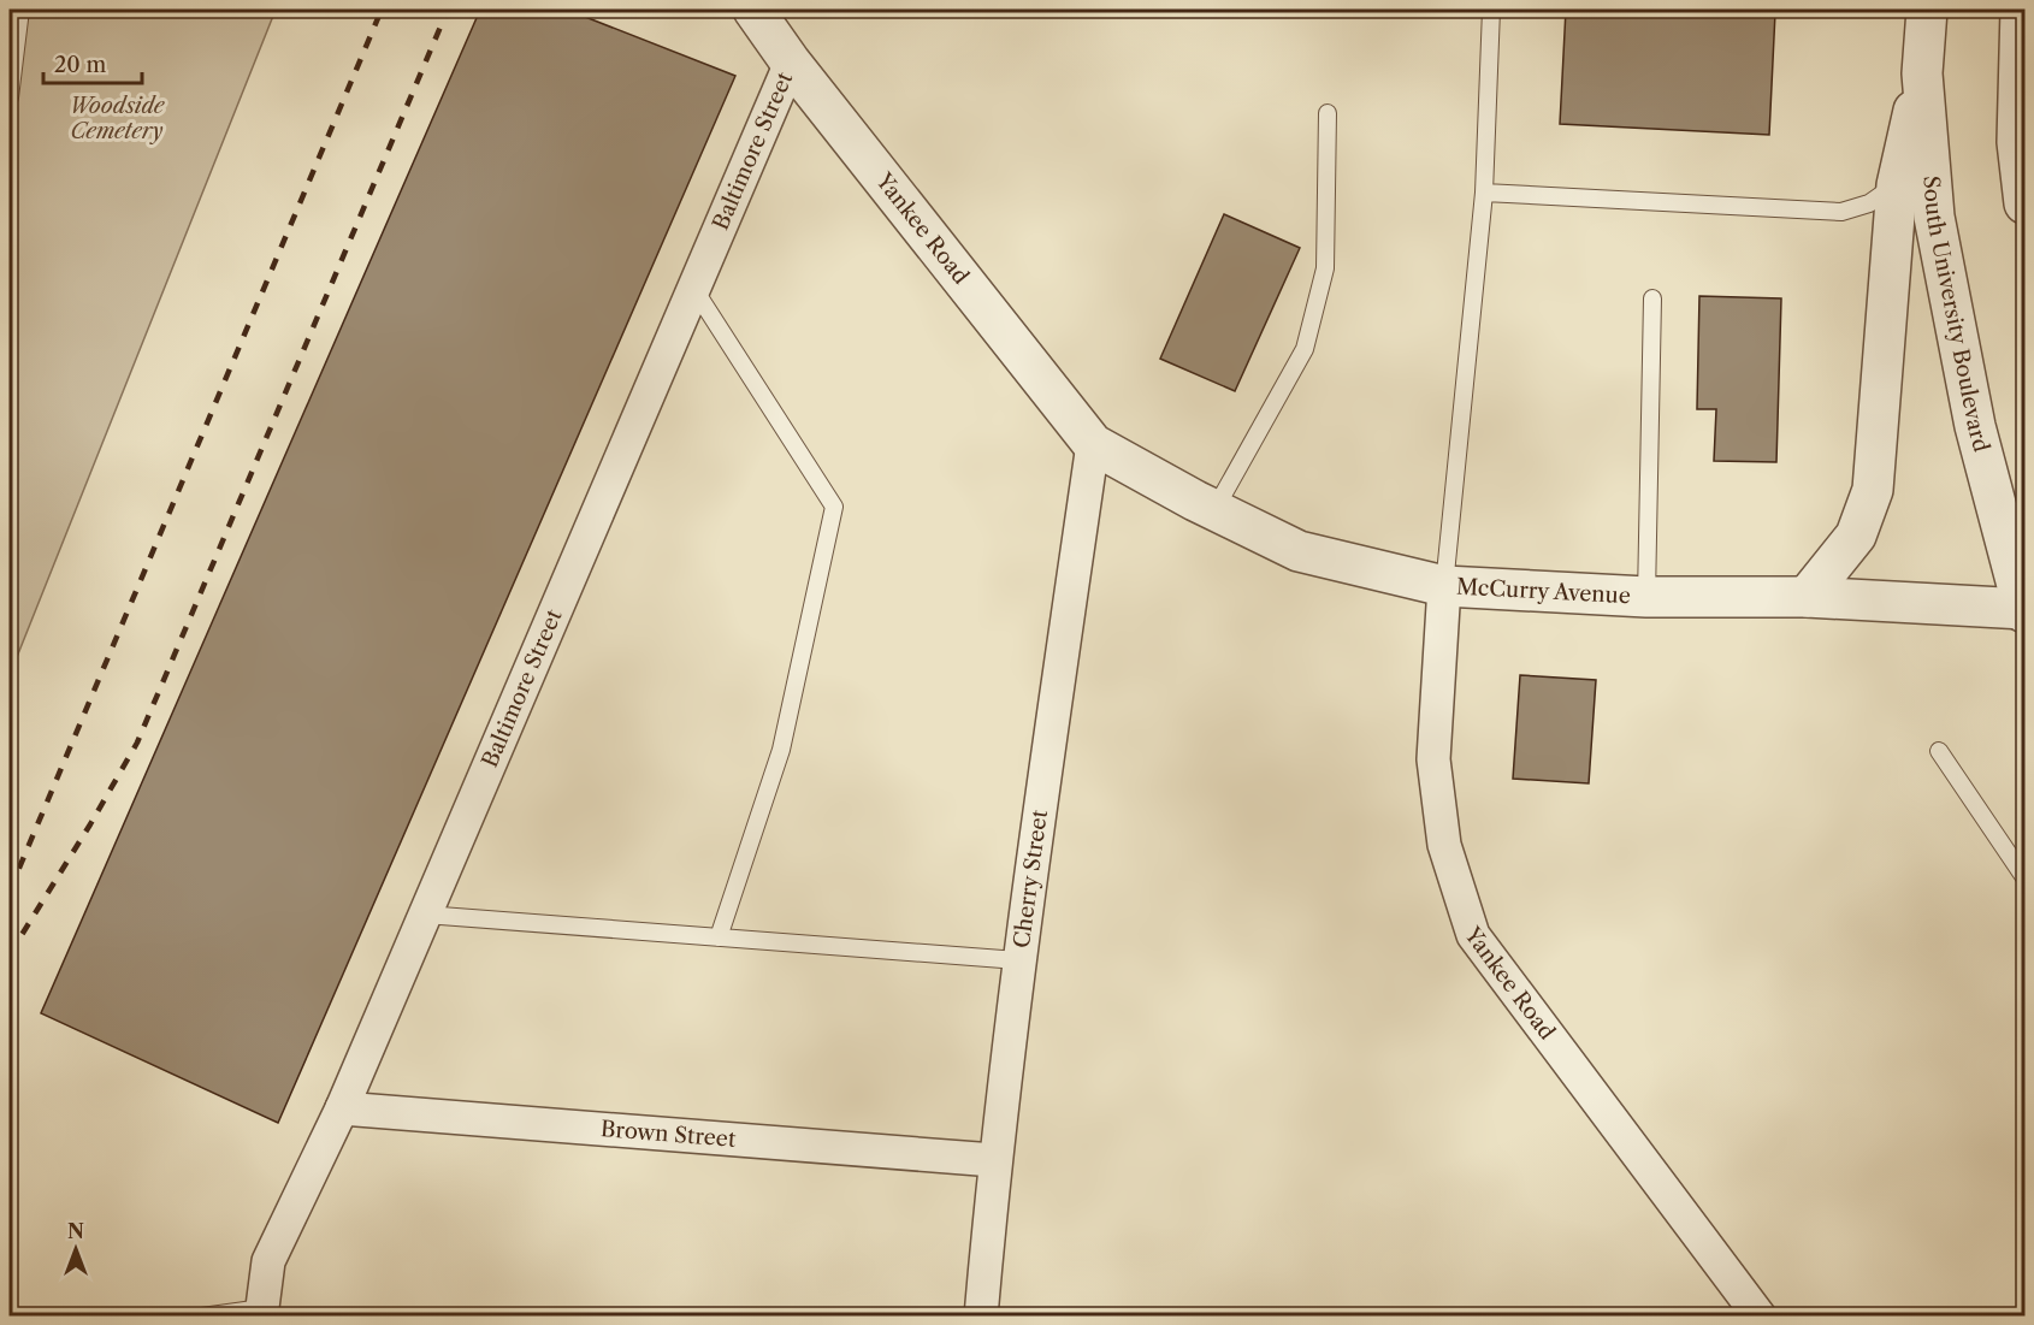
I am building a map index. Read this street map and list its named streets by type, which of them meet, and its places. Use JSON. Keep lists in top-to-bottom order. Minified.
{"streets":{"street":["Baltimore Street","Yankee Road","South University Boulevard","McCurry Avenue","Cherry Street","Brown Street"]},"crossings":[["Baltimore Street","Yankee Road"],["Baltimore Street","Brown Street"],["Yankee Road","McCurry Avenue"],["Yankee Road","Cherry Street"],["South University Boulevard","McCurry Avenue"],["McCurry Avenue","Cherry Street"],["Cherry Street","Brown Street"]],"parks":["Woodside Cemetery"],"scale_bar":"20 m","north":"top"}
